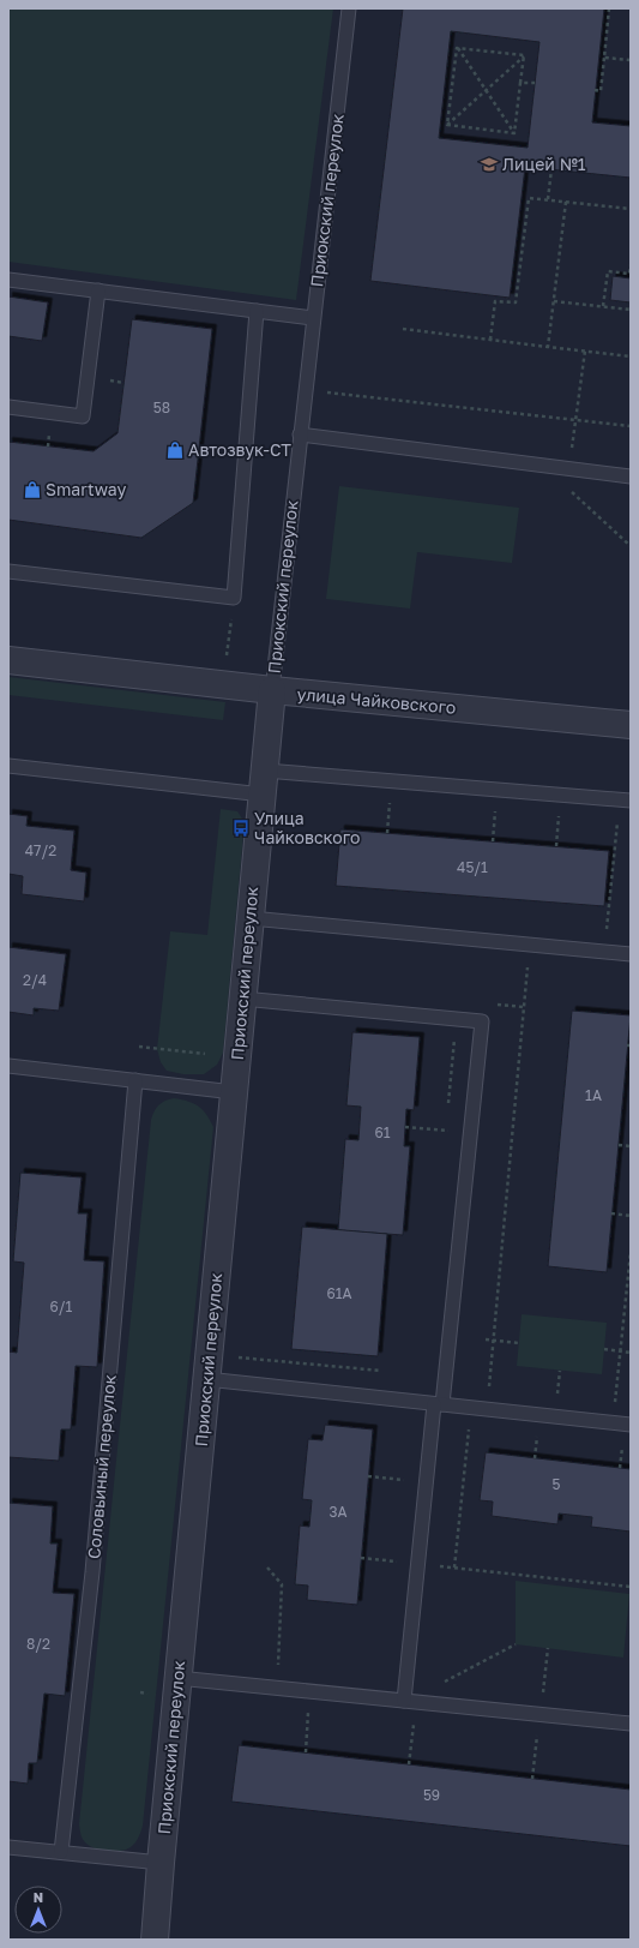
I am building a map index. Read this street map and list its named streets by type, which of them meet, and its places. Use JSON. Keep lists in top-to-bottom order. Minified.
{"streets":{"street":["Приокский переулок","улица Чайковского"],"lane":["Соловьиный переулок"]},"crossings":[["Приокский переулок","улица Чайковского"]],"places":{"school or university":["Лицей №1"],"shop":["Автозвук-СТ","Smartway"],"bus stop":["Улица Чайковского"]},"house_numbers":["58","47/2","45/1","2/4","1А","61","61А","6/1","5","3А","8/2","59"],"north":"top"}
